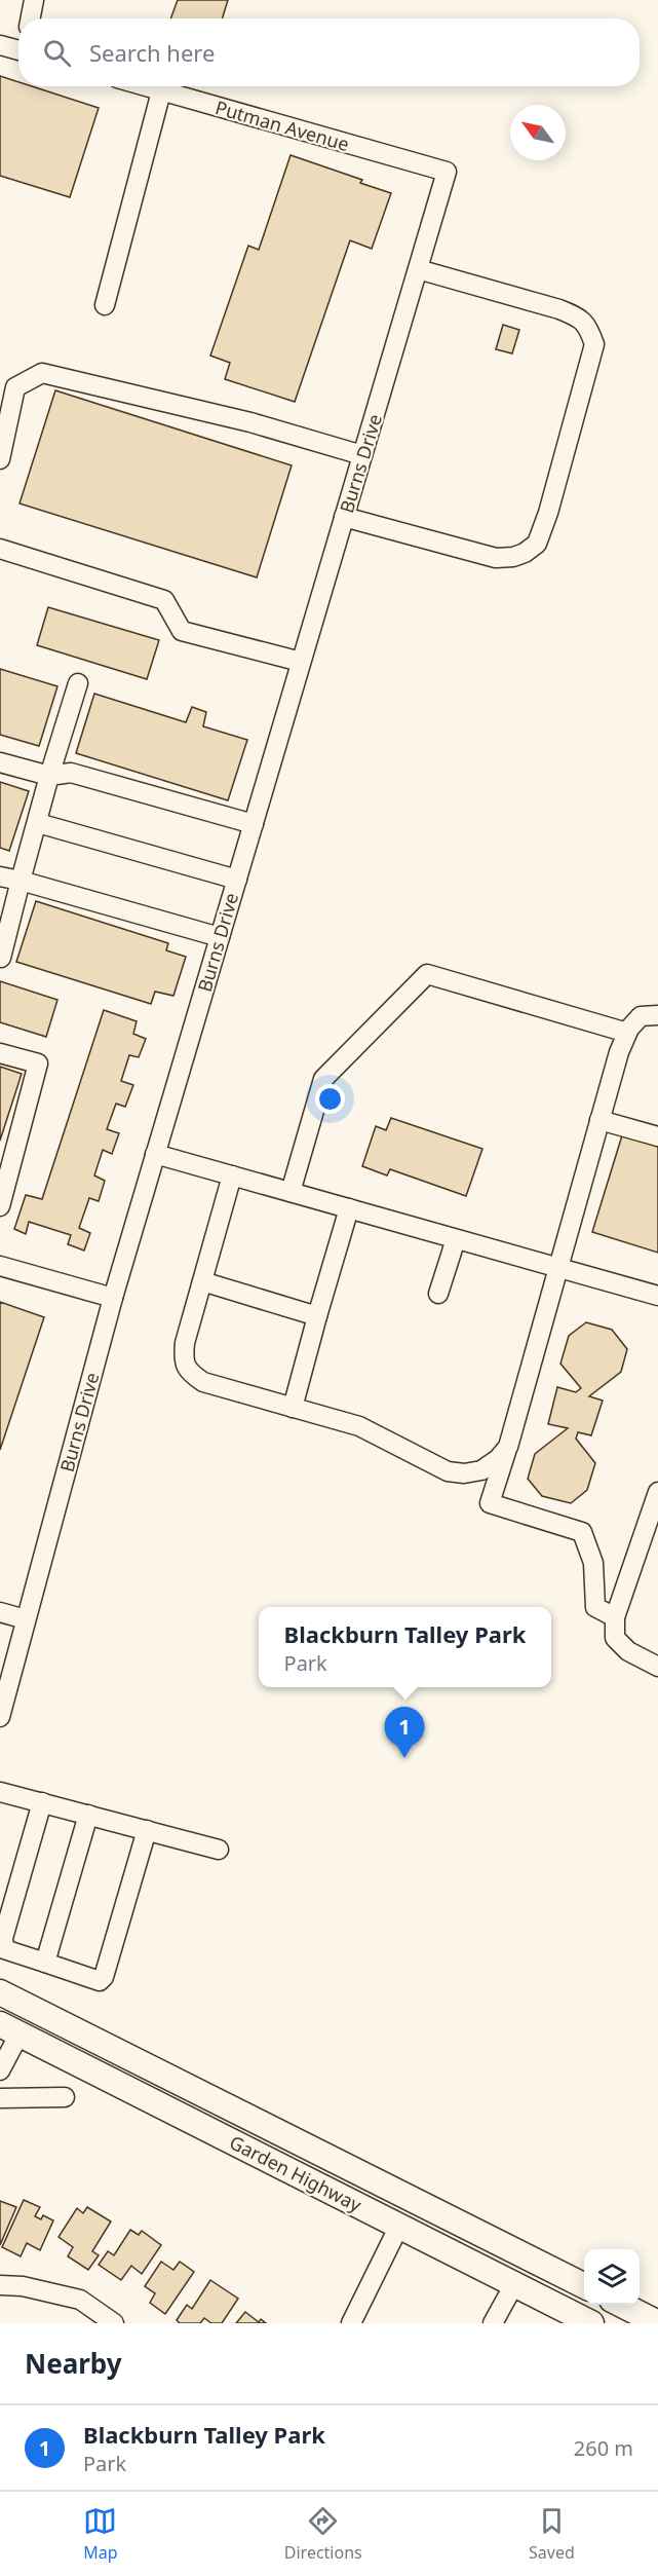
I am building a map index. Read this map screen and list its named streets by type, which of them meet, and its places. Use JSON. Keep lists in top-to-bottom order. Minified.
{"streets":{"main road":["Garden Highway"],"street":["Putman Avenue","Burns Drive"]},"crossings":[["Putman Avenue","Burns Drive"]],"north":"top left","page":{"search":"Search here","popup":["Blackburn Talley Park","Park"],"pins":"1","heading":"Nearby","list":[{"mark":"1","name":"Blackburn Talley Park","note":"Park","value":"260 m"}],"nav":["Map","Directions","Saved"]}}
